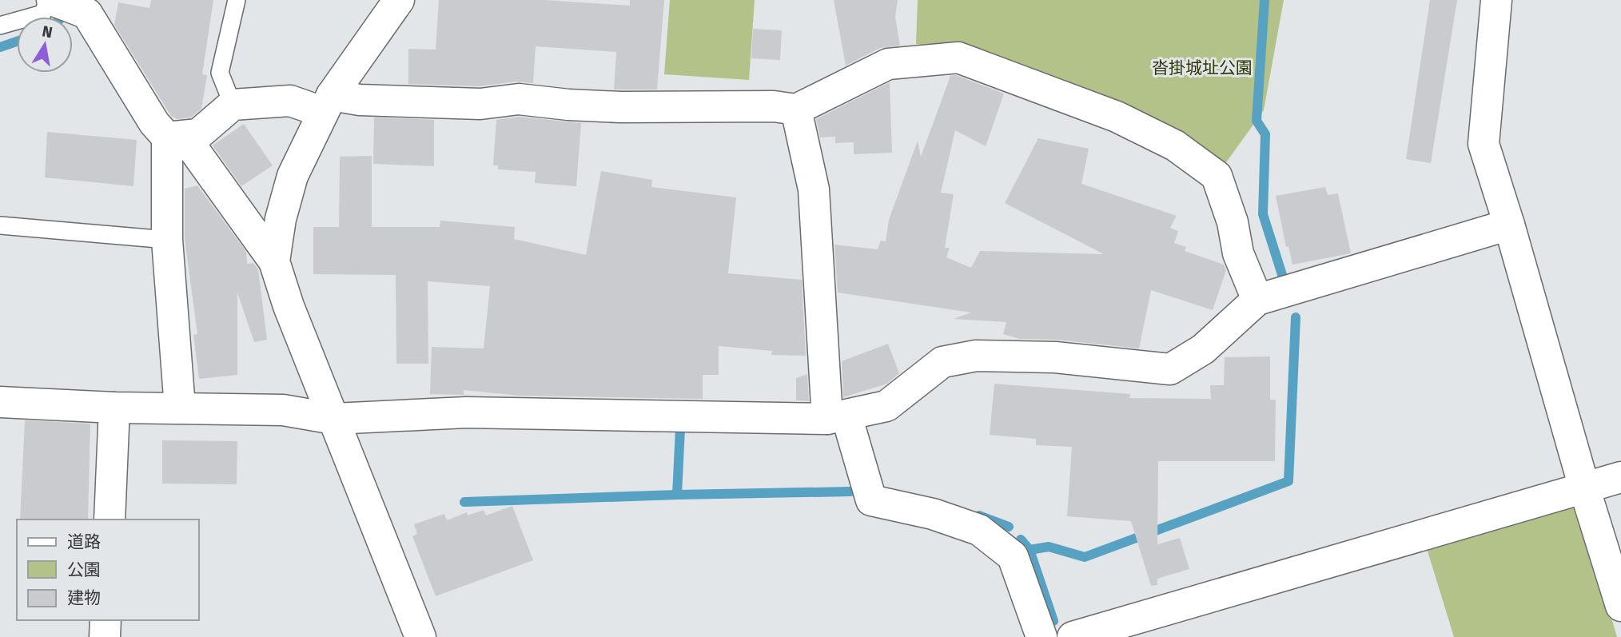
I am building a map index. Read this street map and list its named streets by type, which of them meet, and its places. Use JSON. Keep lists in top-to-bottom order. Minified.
{"parks":["沓掛城址公園"],"legend":["道路","公園","建物"],"north":"top"}
